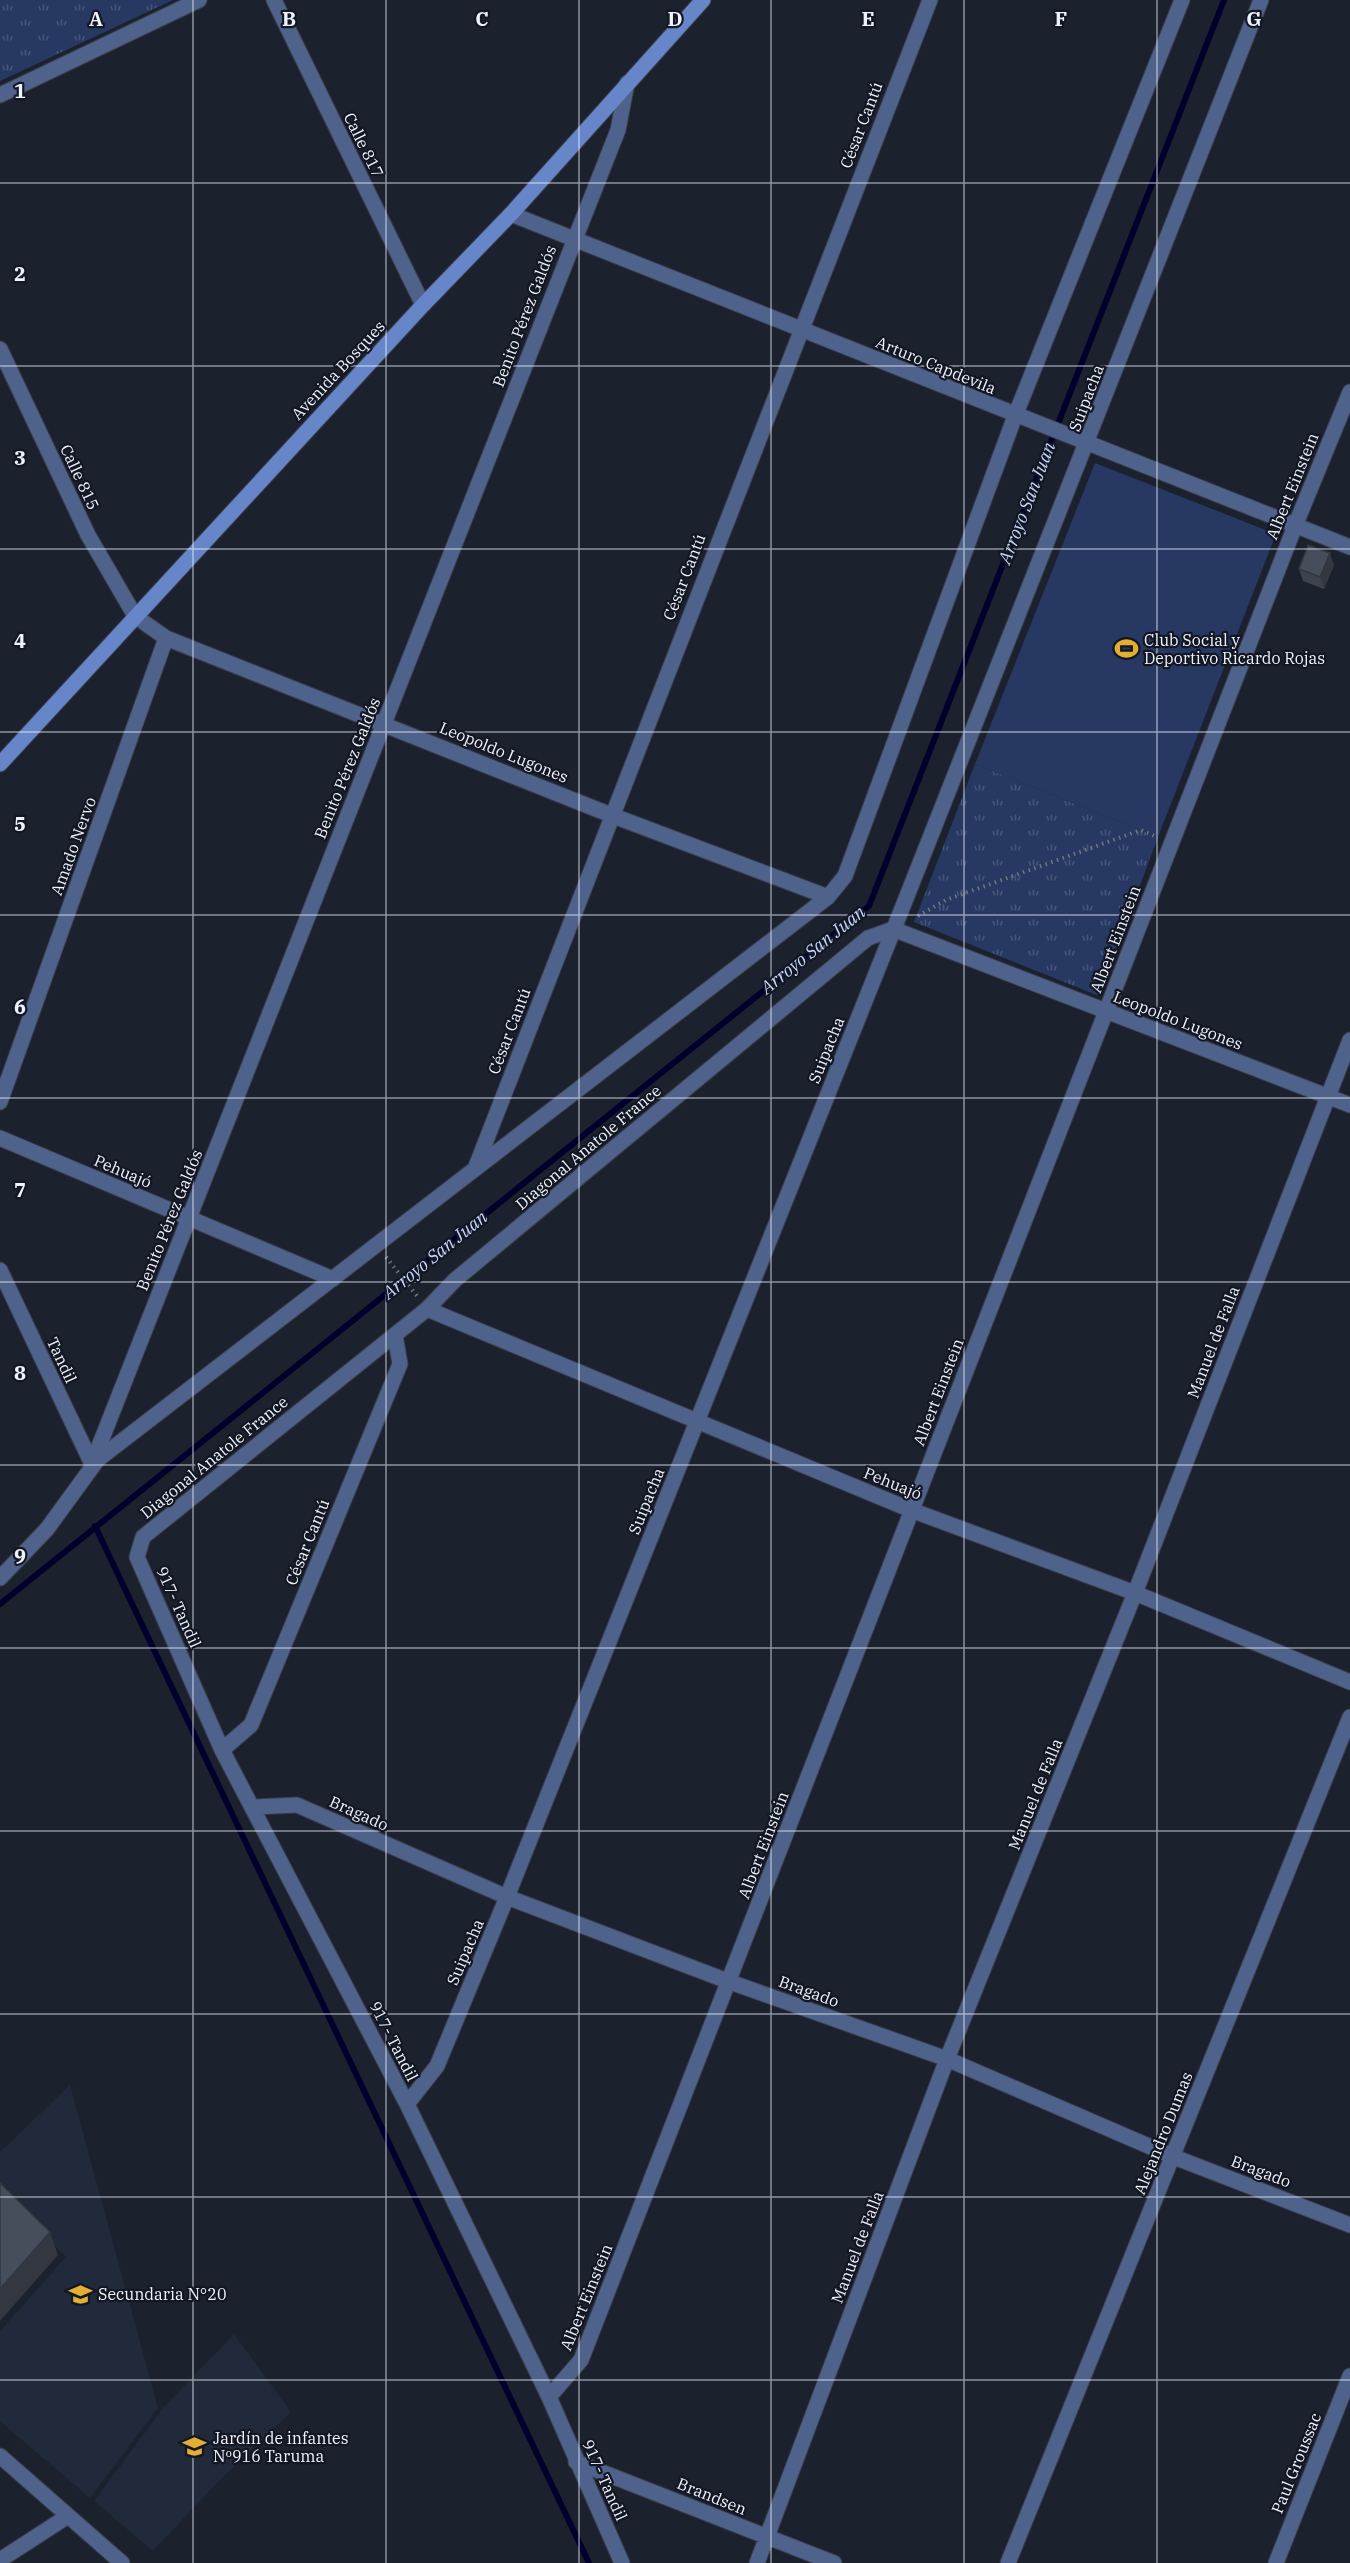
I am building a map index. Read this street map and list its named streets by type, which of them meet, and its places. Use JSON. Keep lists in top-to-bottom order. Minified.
{"streets":{"main road":["Avenida Bosques"],"street":["César Cantú","Calle 817","Benito Pérez Galdós","Arturo Capdevila","Suipacha","Calle 815","Albert Einstein","Leopoldo Lugones","Amado Nervo","Diagonal Anatole France","Pehuajó","Manuel de Falla","Tandil","917- Tandil","Bragado","Alejandro Dumas","Paul Groussac","Brandsen"]},"crossings":[["César Cantú","Arturo Capdevila"],["César Cantú","Leopoldo Lugones"],["César Cantú","Diagonal Anatole France"],["César Cantú","917- Tandil"],["Calle 817","Avenida Bosques"],["Benito Pérez Galdós","Arturo Capdevila"],["Benito Pérez Galdós","Avenida Bosques"],["Benito Pérez Galdós","Leopoldo Lugones"],["Benito Pérez Galdós","Pehuajó"],["Benito Pérez Galdós","Tandil"],["Arturo Capdevila","Avenida Bosques"],["Arturo Capdevila","Suipacha"],["Arturo Capdevila","Albert Einstein"],["Avenida Bosques","Calle 815"],["Suipacha","Leopoldo Lugones"],["Suipacha","Diagonal Anatole France"],["Suipacha","Pehuajó"],["Suipacha","917- Tandil"],["Suipacha","Bragado"],["Albert Einstein","Leopoldo Lugones"],["Albert Einstein","Pehuajó"],["Albert Einstein","917- Tandil"],["Albert Einstein","Bragado"],["Leopoldo Lugones","Amado Nervo"],["Leopoldo Lugones","Diagonal Anatole France"],["Leopoldo Lugones","Manuel de Falla"],["Diagonal Anatole France","Pehuajó"],["Diagonal Anatole France","917- Tandil"],["Pehuajó","Manuel de Falla"],["Manuel de Falla","Bragado"],["Manuel de Falla","Brandsen"],["917- Tandil","Bragado"],["917- Tandil","Brandsen"],["Bragado","Alejandro Dumas"]],"water":["Arroyo San Juan"],"places":{"sports":["Club Social y Deportivo Ricardo Rojas"],"school or university":["Secundaria N°20","Jardín de infantes Nº916 Taruma"]},"grid":{"columns":["A","B","C","D","E","F","G"],"rows":["1","2","3","4","5","6","7","8","9"]}}
